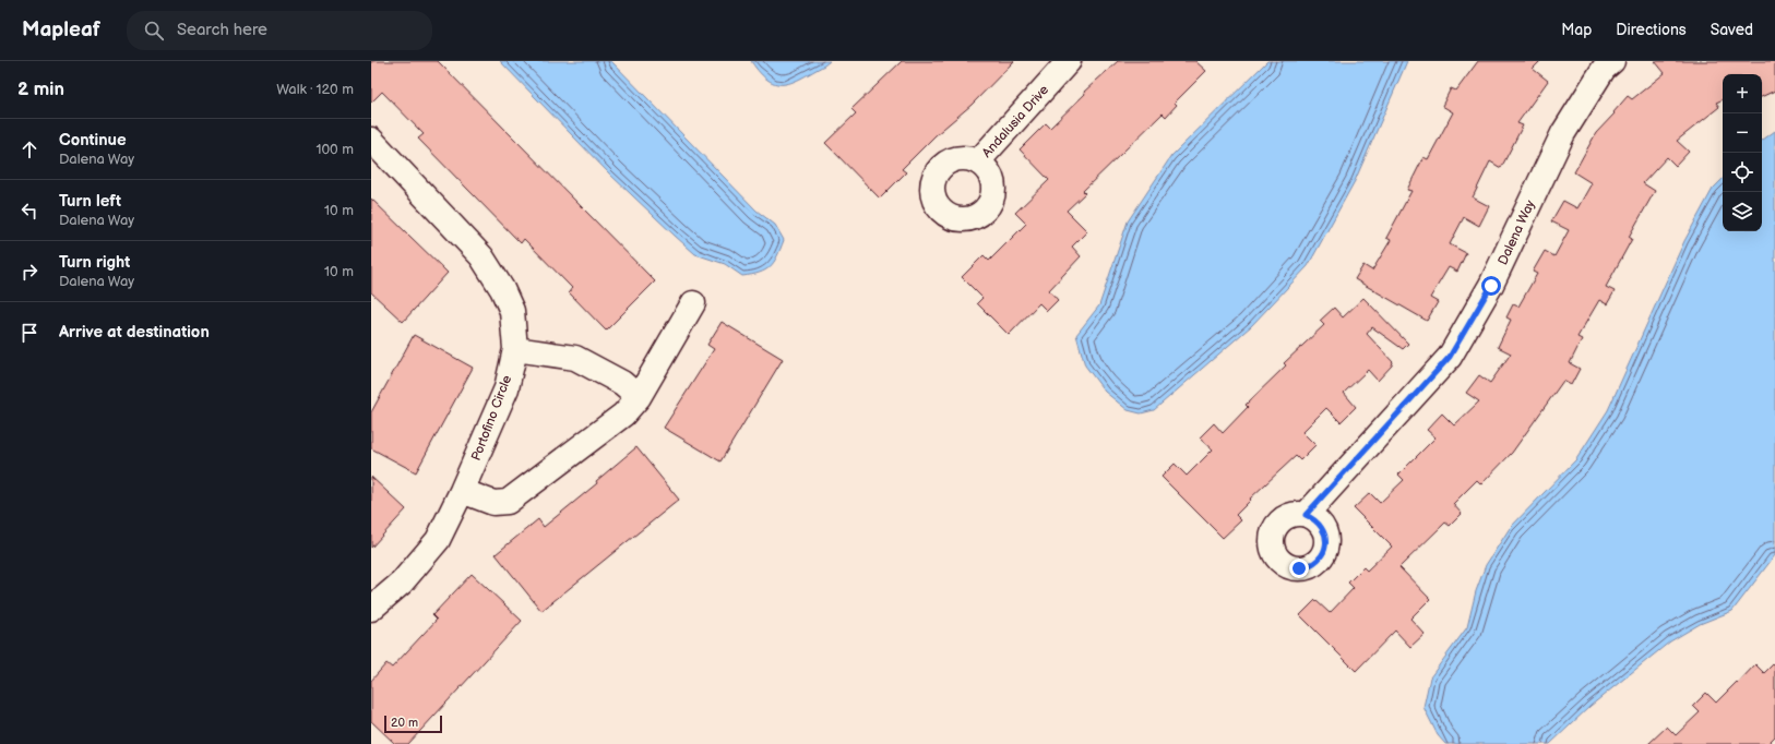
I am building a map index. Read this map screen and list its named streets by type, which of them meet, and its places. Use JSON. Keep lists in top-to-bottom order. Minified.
{"streets":{"street":["Andalusia Drive","Dalena Way","Portofino Circle"]},"scale_bar":"20 m","page":{"header":"Mapleaf","search":"Search here","nav":["Map","Directions","Saved"],"heading":["2 min","Walk · 120 m"],"map_buttons":["+","−"],"list":[["Continue","Dalena Way","100 m"],["Turn left","Dalena Way","10 m"],["Turn right","Dalena Way","10 m"],"Arrive at destination"],"scale":"20 m"}}
